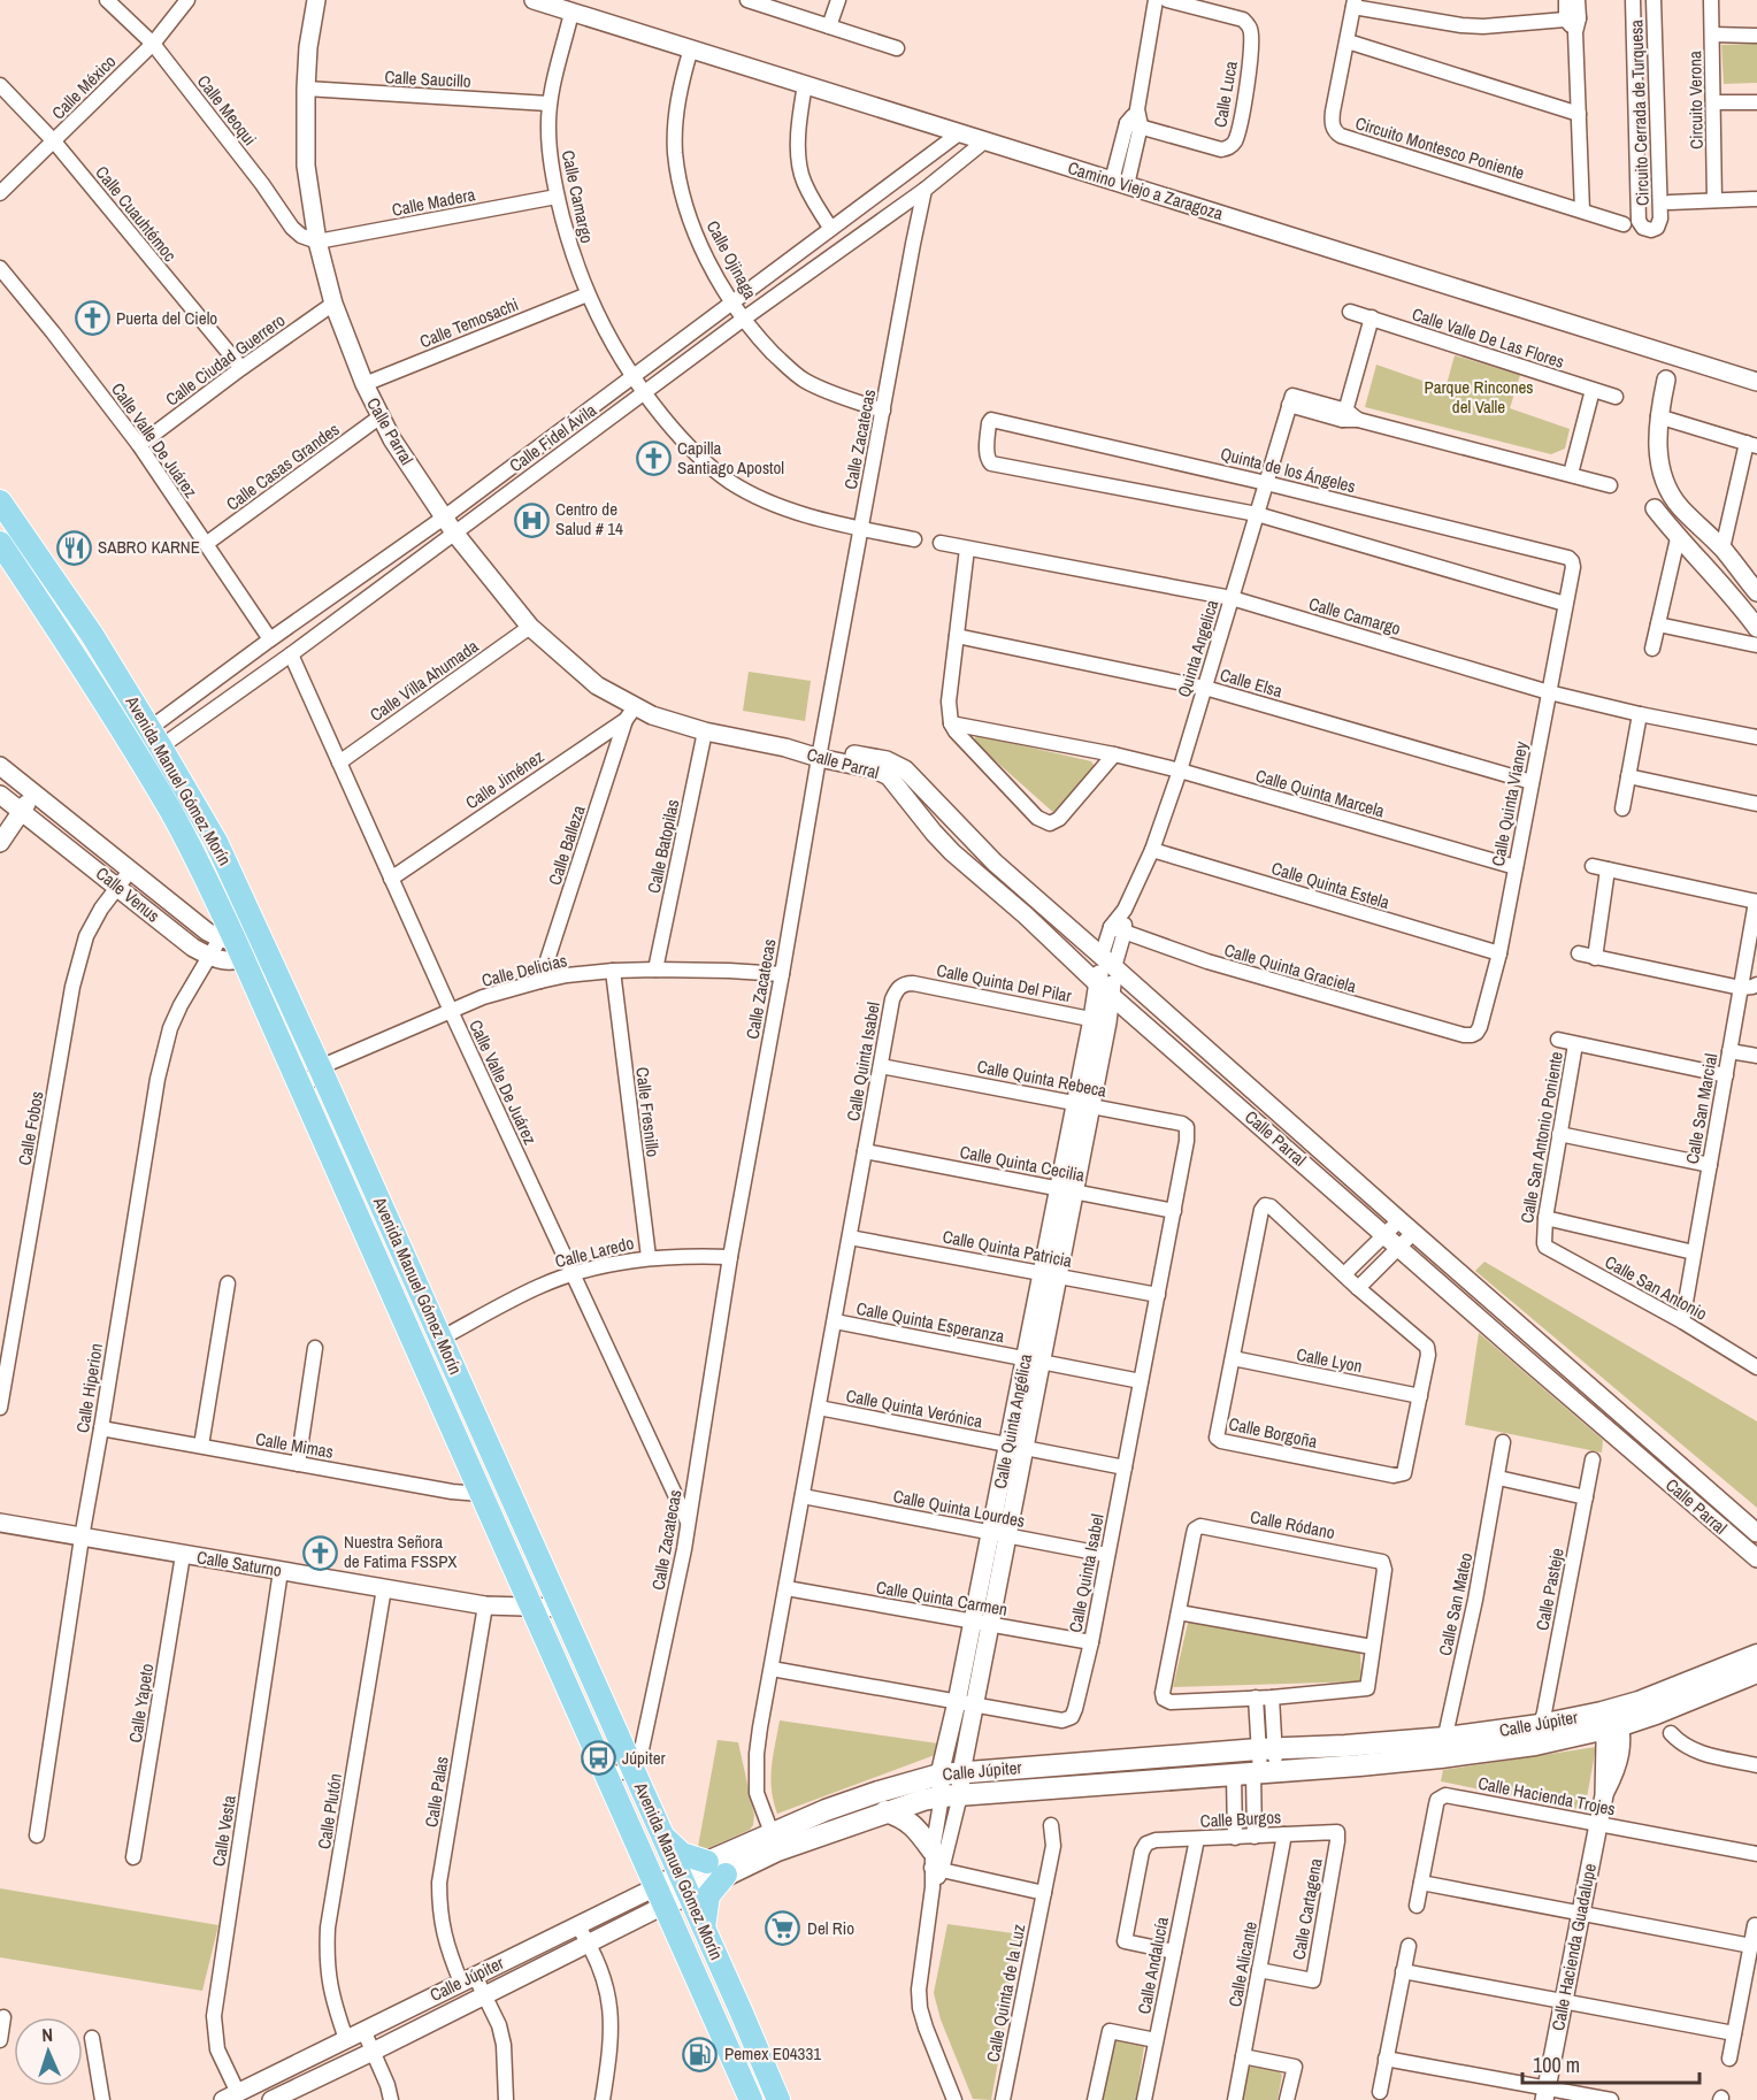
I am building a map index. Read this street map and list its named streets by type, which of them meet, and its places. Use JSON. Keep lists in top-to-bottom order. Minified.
{"streets":{"main road":["Avenida Manuel Gómez Morín","Calle Júpiter"],"street":["Calle Saucillo","Calle México","Calle Luca","Circuito Verona","Calle Meoqui","Circuito Cerrada de Turquesa","Circuito Montesco Poniente","Camino Viejo a Zaragoza","Calle Camargo","Calle Madera","Calle Cuauhtémoc","Calle Ojinaga","Calle Temosachi","Calle Valle De Las Flores","Calle Ciudad Guerrero","Calle Parral","Calle Fidel Ávila","Calle Zacatecas","Calle Valle De Juárez","Calle Casas Grandes","Quinta de los Ángeles","Quinta Angelica","Calle Villa Ahumada","Calle Elsa","Calle Jiménez","Calle Quinta Marcela","Calle Quinta Vianey","Calle Balleza","Calle Batopilas","Calle Quinta Estela","Calle Venus","Calle Quinta Graciela","Calle Delicias","Calle Quinta Del Pilar","Calle Quinta Isabel","Calle Quinta Rebeca","Calle San Marcial","Calle Fresnillo","Calle Fobos","Calle San Antonio Poniente","Calle Quinta Cecilia","Calle Quinta Patricia","Calle Laredo","Calle San Antonio","Calle Quinta Esperanza","Calle Lyon","Calle Hiperion","Calle Quinta Verónica","Calle Quinta Angélica","Calle Borgoña","Calle Mimas","Calle Quinta Lourdes","Calle Ródano","Calle Saturno","Calle Pasteje","Calle Quinta Carmen","Calle San Mateo","Calle Yapeto","Calle Palas","Calle Hacienda Trojes","Calle Plutón","Calle Burgos","Calle Vesta","Calle Cartagena","Calle Hacienda Guadalupe","Calle Alicante","Calle Andalucía","Calle Quinta de la Luz"]},"crossings":[["Calle Saucillo","Calle Camargo"],["Calle Saucillo","Calle Parral"],["Calle México","Calle Meoqui"],["Calle México","Calle Cuauhtémoc"],["Calle Meoqui","Calle Madera"],["Calle Meoqui","Calle Parral"],["Camino Viejo a Zaragoza","Calle Camargo"],["Camino Viejo a Zaragoza","Calle Ojinaga"],["Camino Viejo a Zaragoza","Calle Fidel Ávila"],["Calle Camargo","Calle Madera"],["Calle Camargo","Calle Temosachi"],["Calle Camargo","Calle Fidel Ávila"],["Calle Camargo","Quinta Angelica"],["Calle Camargo","Calle Quinta Vianey"],["Calle Madera","Calle Parral"],["Calle Cuauhtémoc","Calle Ciudad Guerrero"],["Calle Ojinaga","Calle Fidel Ávila"],["Calle Ojinaga","Calle Zacatecas"],["Calle Temosachi","Calle Parral"],["Calle Ciudad Guerrero","Calle Parral"],["Calle Ciudad Guerrero","Calle Valle De Juárez"],["Calle Parral","Calle Fidel Ávila"],["Calle Parral","Calle Zacatecas"],["Calle Parral","Calle Casas Grandes"],["Calle Parral","Quinta Angelica"],["Calle Parral","Calle Villa Ahumada"],["Calle Parral","Calle Jiménez"],["Calle Parral","Calle Balleza"],["Calle Parral","Calle Batopilas"],["Calle Parral","Calle Quinta Angélica"],["Calle Fidel Ávila","Calle Zacatecas"],["Calle Fidel Ávila","Calle Valle De Juárez"],["Calle Fidel Ávila","Avenida Manuel Gómez Morín"],["Calle Zacatecas","Calle Valle De Juárez"],["Calle Zacatecas","Avenida Manuel Gómez Morín"],["Calle Zacatecas","Calle Delicias"],["Calle Zacatecas","Calle Laredo"],["Calle Valle De Juárez","Calle Casas Grandes"],["Calle Valle De Juárez","Calle Villa Ahumada"],["Calle Valle De Juárez","Calle Jiménez"],["Calle Valle De Juárez","Calle Delicias"],["Calle Valle De Juárez","Calle Laredo"],["Quinta de los Ángeles","Quinta Angelica"],["Quinta de los Ángeles","Calle Quinta Vianey"],["Quinta Angelica","Calle Elsa"],["Quinta Angelica","Calle Quinta Marcela"],["Quinta Angelica","Calle Quinta Estela"],["Quinta Angelica","Calle Quinta Graciela"],["Quinta Angelica","Calle Quinta Angélica"],["Calle Elsa","Calle Quinta Vianey"],["Calle Jiménez","Calle Balleza"],["Avenida Manuel Gómez Morín","Calle Venus"],["Avenida Manuel Gómez Morín","Calle Delicias"],["Avenida Manuel Gómez Morín","Calle Laredo"],["Avenida Manuel Gómez Morín","Calle Hiperion"],["Avenida Manuel Gómez Morín","Calle Mimas"],["Avenida Manuel Gómez Morín","Calle Saturno"],["Avenida Manuel Gómez Morín","Calle Júpiter"],["Calle Quinta Marcela","Calle Quinta Vianey"],["Calle Quinta Vianey","Calle Quinta Estela"],["Calle Quinta Vianey","Calle Quinta Graciela"],["Calle Balleza","Calle Delicias"],["Calle Batopilas","Calle Delicias"],["Calle Venus","Calle Fobos"],["Calle Venus","Calle Hiperion"],["Calle Delicias","Calle Fresnillo"],["Calle Quinta Del Pilar","Calle Quinta Isabel"],["Calle Quinta Del Pilar","Calle Quinta Angélica"],["Calle Quinta Isabel","Calle Quinta Rebeca"],["Calle Quinta Isabel","Calle Quinta Cecilia"],["Calle Quinta Isabel","Calle Quinta Patricia"],["Calle Quinta Isabel","Calle Quinta Esperanza"],["Calle Quinta Isabel","Calle Quinta Verónica"],["Calle Quinta Isabel","Calle Quinta Angélica"],["Calle Quinta Isabel","Calle Quinta Lourdes"],["Calle Quinta Isabel","Calle Quinta Carmen"],["Calle Quinta Isabel","Calle Júpiter"],["Calle Quinta Rebeca","Calle Quinta Angélica"],["Calle San Marcial","Calle San Antonio"],["Calle Fresnillo","Calle Laredo"],["Calle San Antonio Poniente","Calle San Antonio"],["Calle Quinta Cecilia","Calle Quinta Angélica"],["Calle Quinta Patricia","Calle Quinta Angélica"],["Calle Quinta Esperanza","Calle Quinta Angélica"],["Calle Lyon","Calle Borgoña"],["Calle Hiperion","Calle Mimas"],["Calle Hiperion","Calle Saturno"],["Calle Quinta Verónica","Calle Quinta Angélica"],["Calle Quinta Angélica","Calle Quinta Lourdes"],["Calle Quinta Angélica","Calle Quinta Carmen"],["Calle Quinta Angélica","Calle Júpiter"],["Calle Saturno","Calle Yapeto"],["Calle Saturno","Calle Palas"],["Calle Saturno","Calle Plutón"],["Calle Saturno","Calle Vesta"],["Calle Pasteje","Calle Júpiter"],["Calle San Mateo","Calle Júpiter"],["Calle Júpiter","Calle Palas"],["Calle Júpiter","Calle Plutón"],["Calle Júpiter","Calle Vesta"],["Calle Júpiter","Calle Hacienda Guadalupe"],["Calle Hacienda Trojes","Calle Hacienda Guadalupe"],["Calle Burgos","Calle Cartagena"],["Calle Burgos","Calle Alicante"],["Calle Burgos","Calle Andalucía"],["Calle Cartagena","Calle Alicante"]],"parks":["Parque Rincones del Valle"],"places":{"church":["Puerta del Cielo","Capilla Santiago Apostol","Nuestra Señora de Fatima FSSPX"],"hospital":["Centro de Salud # 14"],"restaurant":["SABRO KARNE"],"bus stop":["Júpiter"],"supermarket":["Del Rio"],"fuel station":["Pemex E04331"]},"scale_bar":"100 m","north":"top"}
